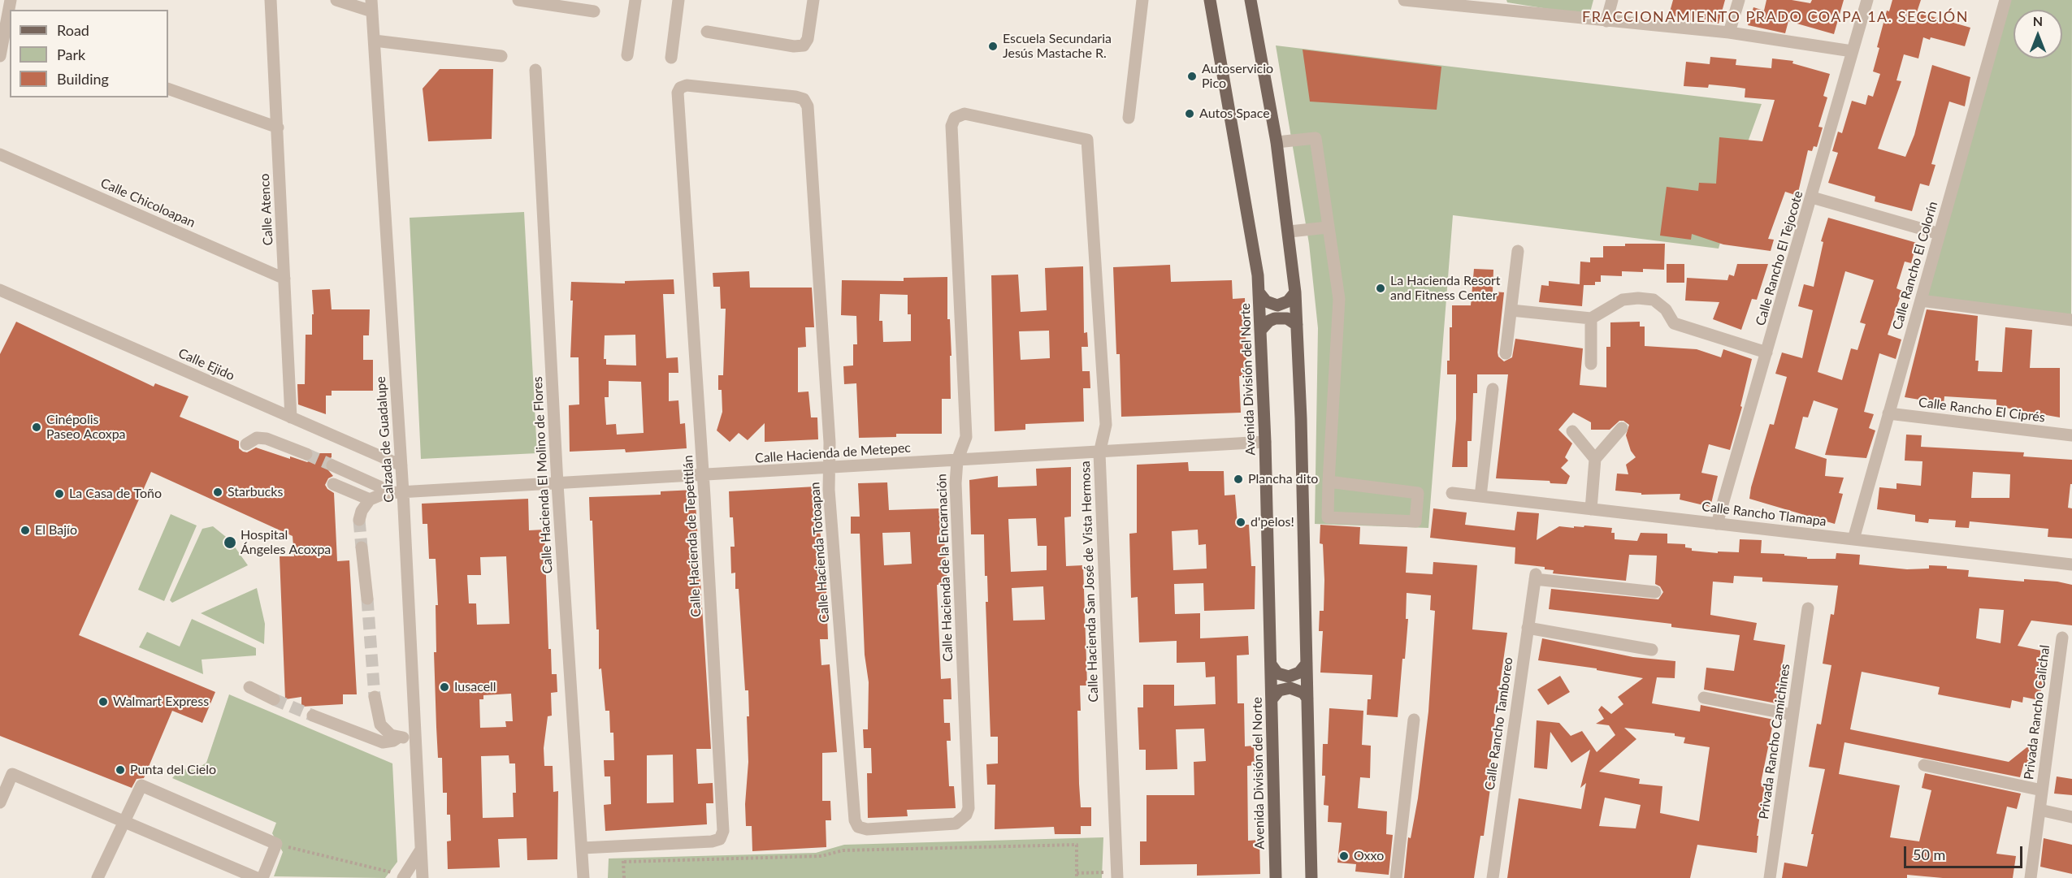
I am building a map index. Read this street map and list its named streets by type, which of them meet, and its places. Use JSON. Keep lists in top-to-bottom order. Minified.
{"streets":{"main road":["Avenida División del Norte"],"street":["Calle Chicoloapan","Calle Atenco","Calle Rancho El Tejocote","Calle Rancho El Colorín","Calle Ejido","Calle Rancho El Ciprés","Calzada de Guadalupe","Calle Hacienda de Metepec","Calle Hacienda El Molino de Flores","Calle Rancho Tlamapa","Calle Hacienda de Tepetitlán","Calle Hacienda Totoapan","Calle Hacienda de la Encarnación","Calle Hacienda San José de Vista Hermosa","Privada Rancho Calichal","Calle Rancho Tamboreo","Privada Rancho Camichines"]},"crossings":[["Calle Chicoloapan","Calle Atenco"],["Calle Atenco","Calle Ejido"],["Calle Rancho El Tejocote","Calle Rancho Tlamapa"],["Calle Rancho El Colorín","Calle Rancho El Ciprés"],["Calle Rancho El Colorín","Calle Rancho Tlamapa"],["Calle Ejido","Calzada de Guadalupe"],["Avenida División del Norte","Calle Hacienda de Metepec"],["Calzada de Guadalupe","Calle Hacienda de Metepec"],["Calle Hacienda de Metepec","Calle Hacienda El Molino de Flores"],["Calle Hacienda de Metepec","Calle Hacienda de Tepetitlán"],["Calle Hacienda de Metepec","Calle Hacienda Totoapan"],["Calle Hacienda de Metepec","Calle Hacienda de la Encarnación"],["Calle Hacienda de Metepec","Calle Hacienda San José de Vista Hermosa"],["Calle Hacienda El Molino de Flores","Calle Hacienda de Tepetitlán"],["Calle Hacienda de Tepetitlán","Calle Hacienda Totoapan"],["Calle Hacienda Totoapan","Calle Hacienda de la Encarnación"],["Calle Hacienda de la Encarnación","Calle Hacienda San José de Vista Hermosa"]],"districts":["FRACCIONAMIENTO PRADO COAPA 1A. SECCIÓN"],"places":["Escuela Secundaria Jesús Mastache R.","Autoservicio Pico","Autos Space","La Hacienda Resort and Fitness Center","Cinépolis Paseo Acoxpa","Plancha dito","Starbucks","La Casa de Toño","d'pelos!","El Bajío","Hospital Ángeles Acoxpa","Iusacell","Walmart Express","Punta del Cielo","Oxxo"],"legend":["Road","Park","Building"],"scale_bar":"50 m","north":"top"}
